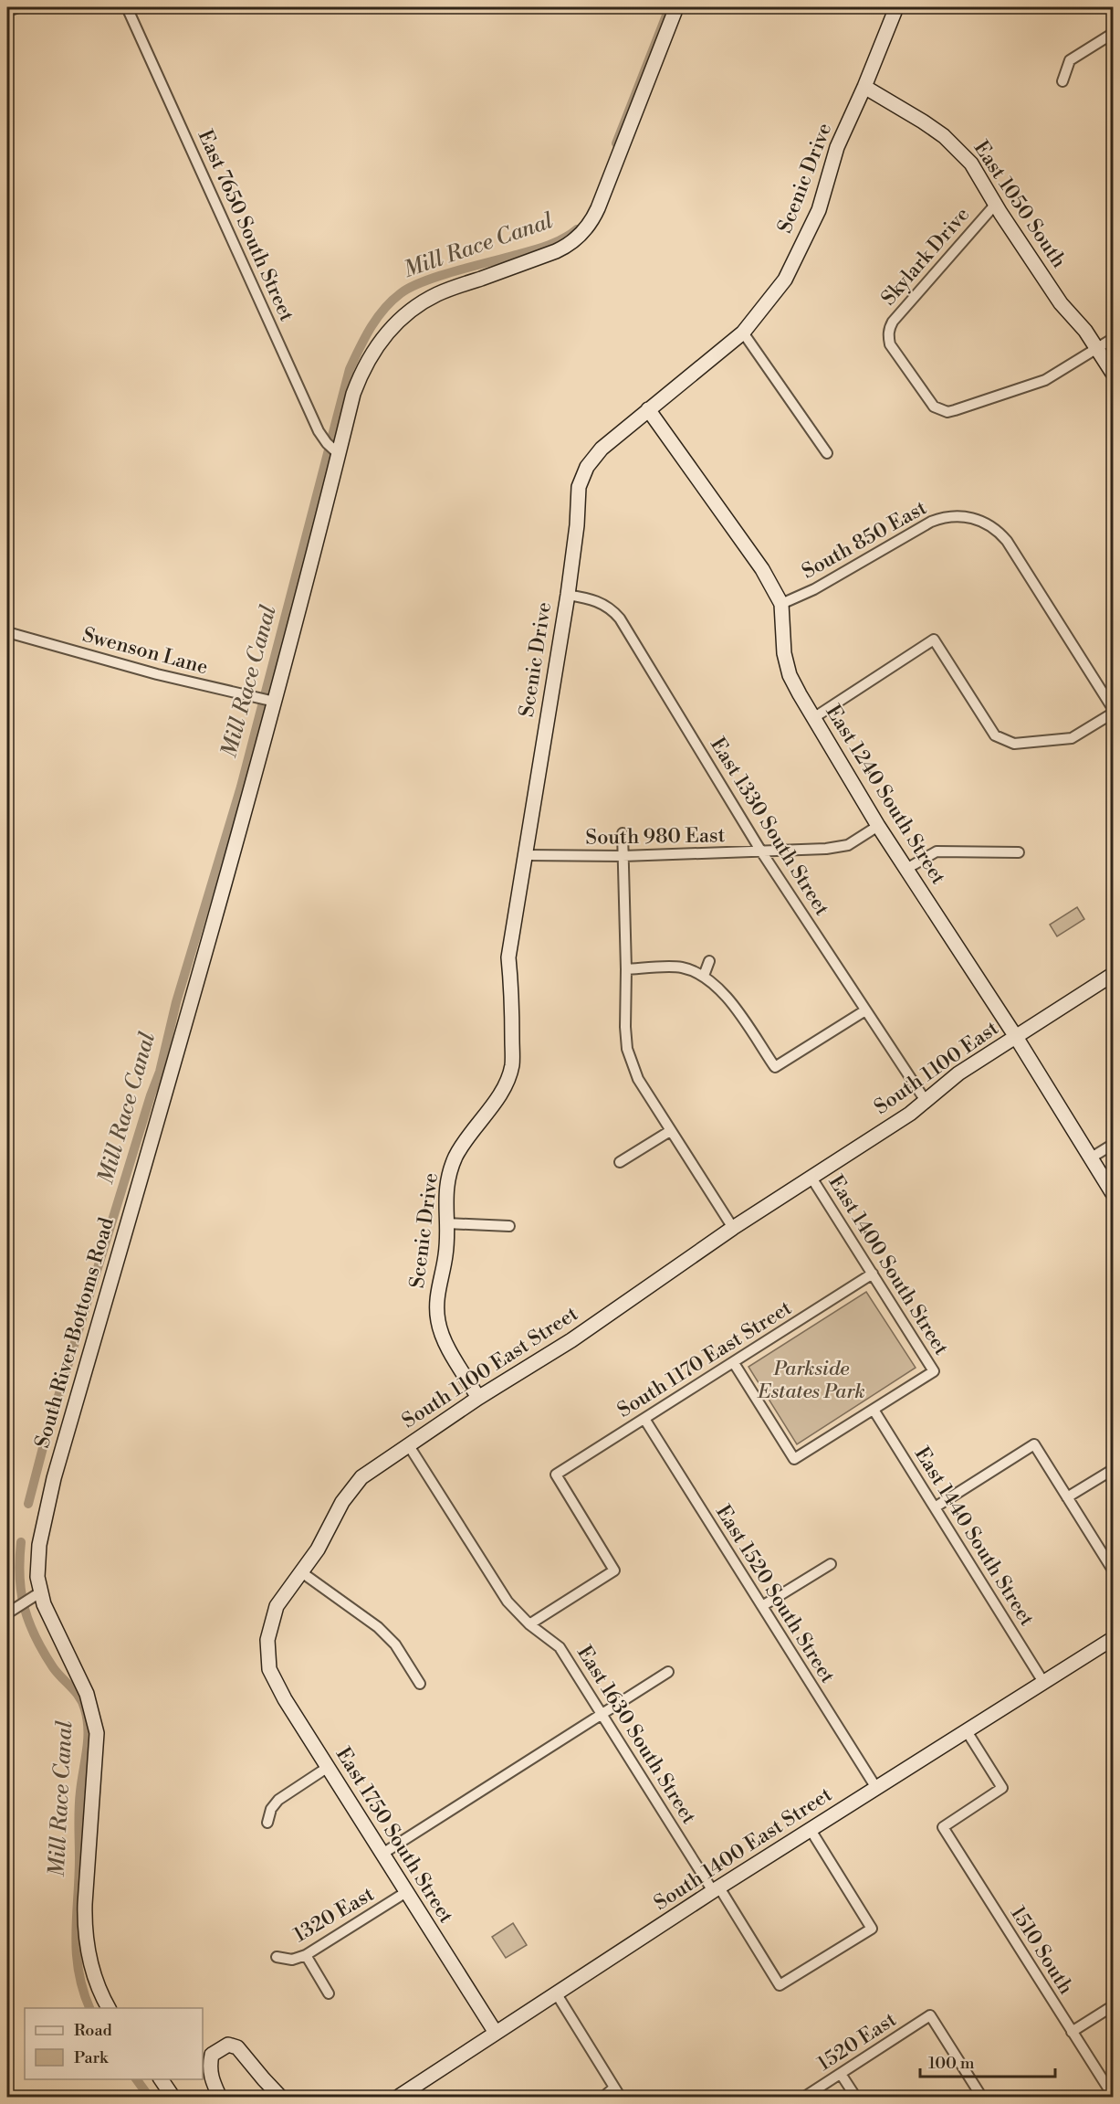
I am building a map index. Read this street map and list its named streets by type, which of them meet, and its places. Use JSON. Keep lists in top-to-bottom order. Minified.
{"streets":{"street":["Scenic Drive","East 1050 South","East 7650 South Street","Skylark Drive","South 850 East","Swenson Lane","East 1240 South Street","East 1330 South Street","South 980 East","South 1100 East","East 1400 South Street","South River Bottoms Road","South 1170 East Street","South 1100 East Street","East 1440 South Street","East 1520 South Street","East 1630 South Street","East 1750 South Street","South 1400 East Street","1320 East","1510 South","1520 East"]},"crossings":[["Scenic Drive","East 1050 South"],["Scenic Drive","East 1240 South Street"],["Scenic Drive","East 1330 South Street"],["Scenic Drive","South 980 East"],["Scenic Drive","South 1100 East Street"],["East 1050 South","Skylark Drive"],["East 7650 South Street","South River Bottoms Road"],["South 850 East","East 1240 South Street"],["Swenson Lane","South River Bottoms Road"],["East 1240 South Street","South 980 East"],["East 1240 South Street","South 1100 East"],["East 1330 South Street","South 980 East"],["East 1330 South Street","South 1100 East"],["South 1100 East","East 1400 South Street"],["South 1100 East","South 1100 East Street"],["East 1400 South Street","South 1170 East Street"],["East 1400 South Street","South 1100 East Street"],["East 1400 South Street","East 1440 South Street"],["South 1170 East Street","East 1520 South Street"],["South 1170 East Street","East 1630 South Street"],["South 1100 East Street","East 1630 South Street"],["South 1100 East Street","East 1750 South Street"],["East 1440 South Street","South 1400 East Street"],["East 1520 South Street","South 1400 East Street"],["East 1630 South Street","South 1400 East Street"],["East 1750 South Street","South 1400 East Street"],["East 1750 South Street","1320 East"],["South 1400 East Street","1510 South"]],"water":["Mill Race Canal"],"parks":["Parkside Estates Park"],"legend":["Road","Park"],"scale_bar":"100 m"}
